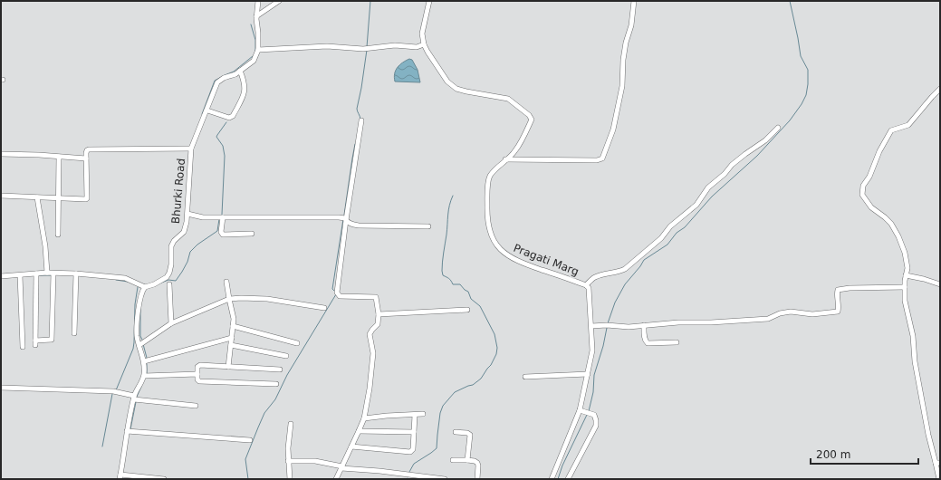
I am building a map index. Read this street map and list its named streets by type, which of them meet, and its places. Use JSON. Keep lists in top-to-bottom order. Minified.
{"streets":{"street":["Bhurki Road","Pragati Marg"]},"scale_bar":"200 m"}
